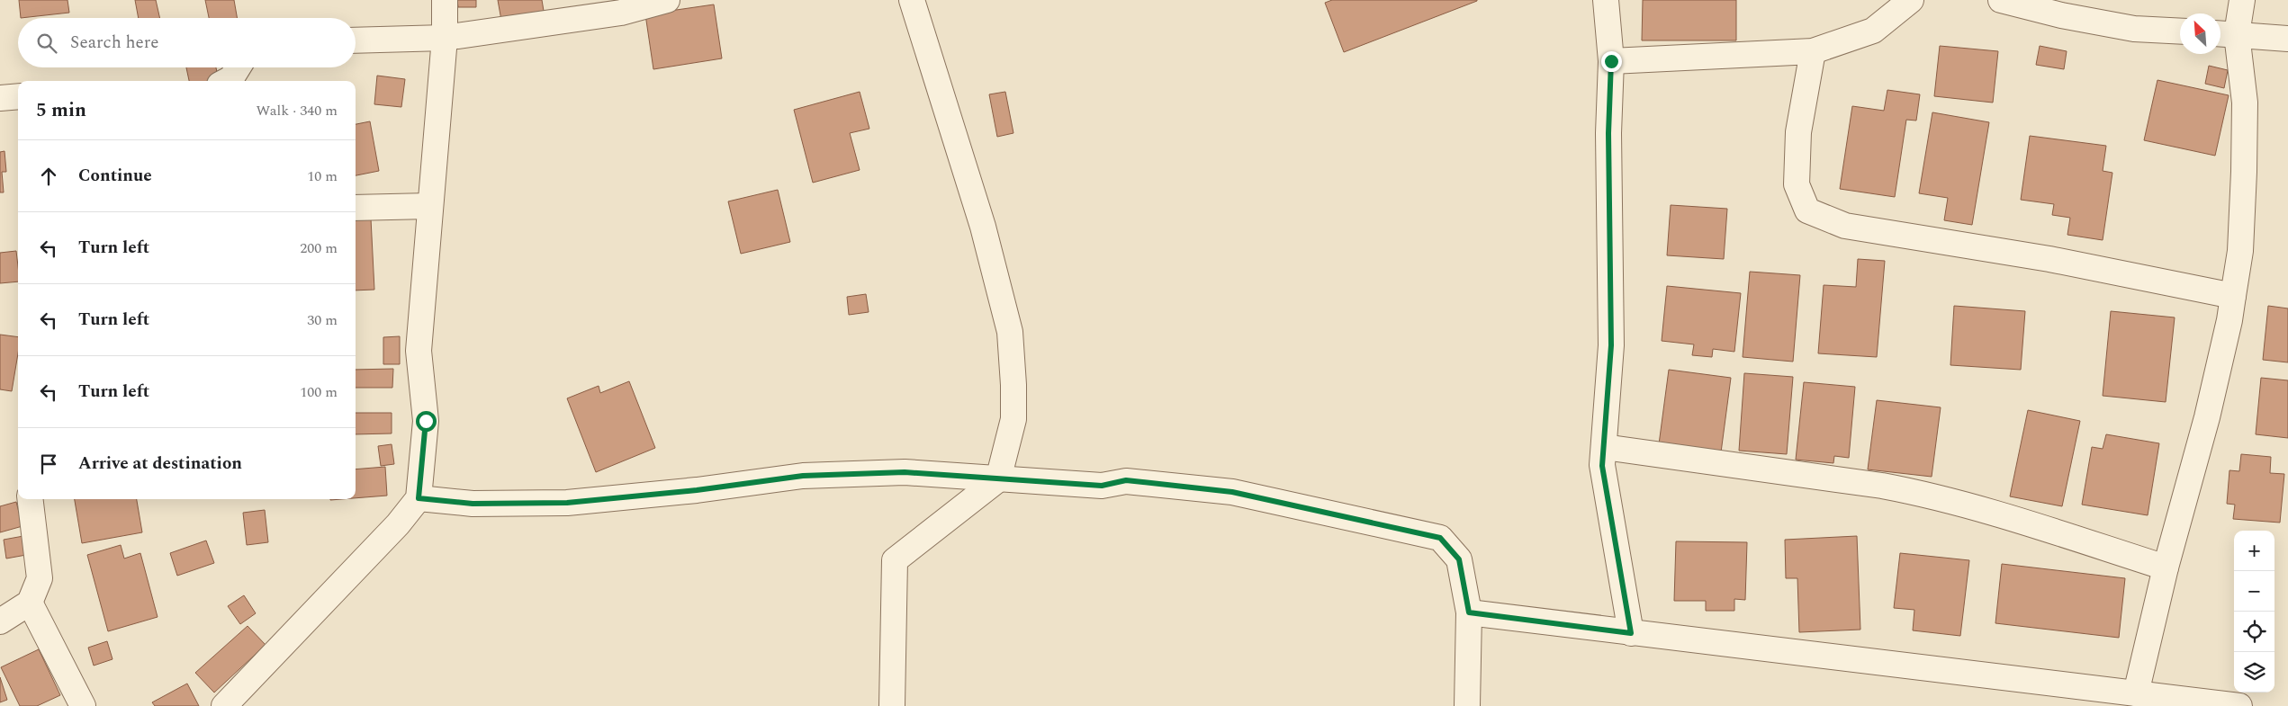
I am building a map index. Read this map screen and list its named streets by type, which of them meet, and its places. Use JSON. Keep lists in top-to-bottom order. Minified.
{"north":"top left","page":{"search":"Search here","heading":["5 min","Walk · 340 m"],"list":[["Continue","10 m"],["Turn left","200 m"],["Turn left","30 m"],["Turn left","100 m"],"Arrive at destination"],"map_buttons":["+","−"]}}
